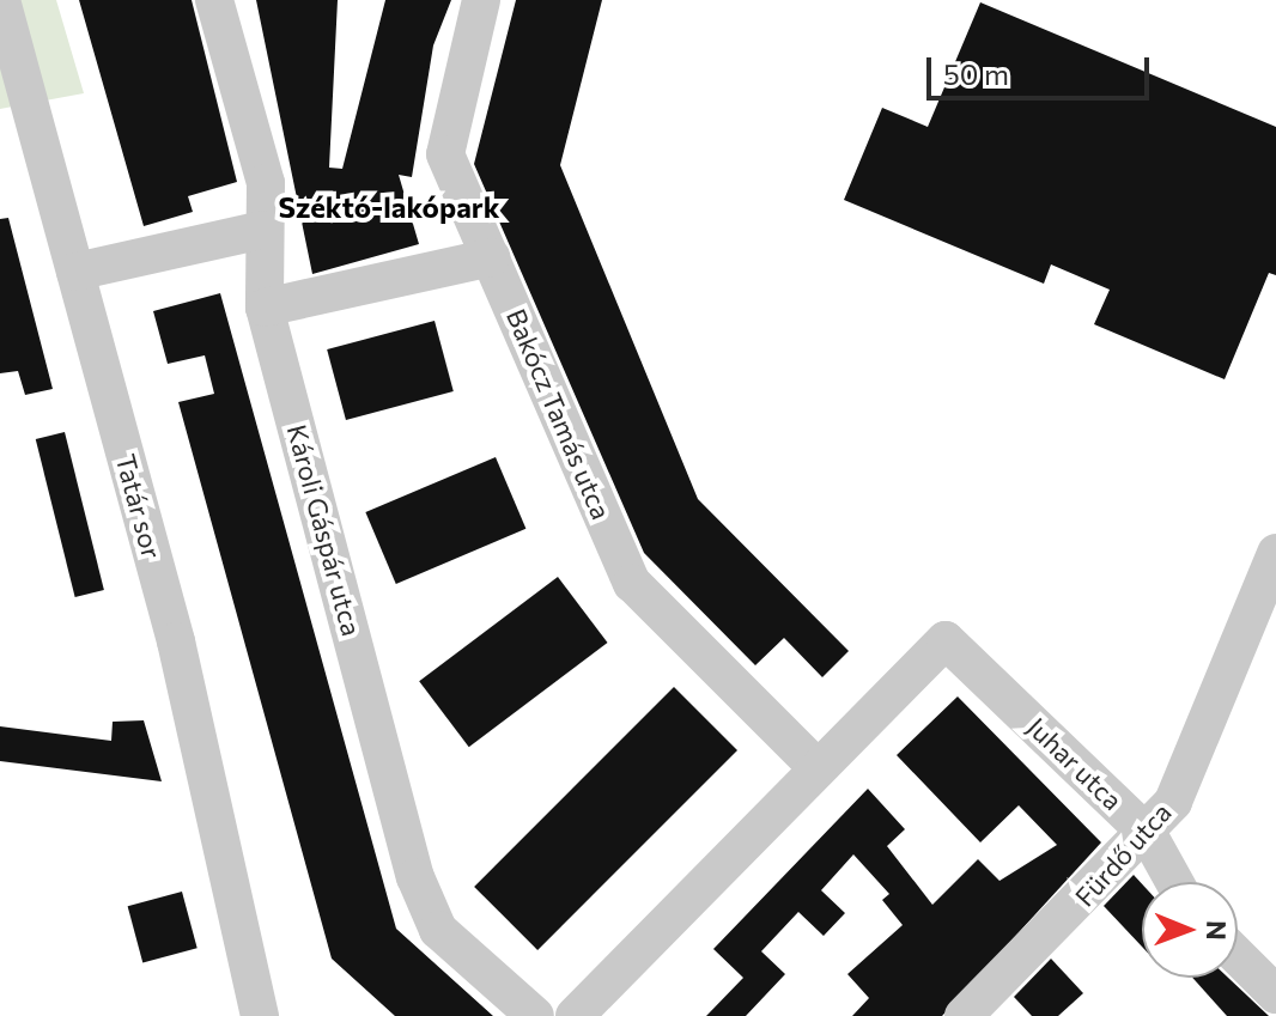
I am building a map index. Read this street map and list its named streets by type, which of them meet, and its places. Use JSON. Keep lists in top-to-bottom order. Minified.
{"streets":{"street":["Bakócz Tamás utca","Tatár sor","Károli Gáspár utca","Juhar utca","Fürdő utca"]},"crossings":[["Bakócz Tamás utca","Juhar utca"],["Juhar utca","Fürdő utca"]],"districts":["Széktó-lakópark"],"scale_bar":"50 m","north":"right"}
